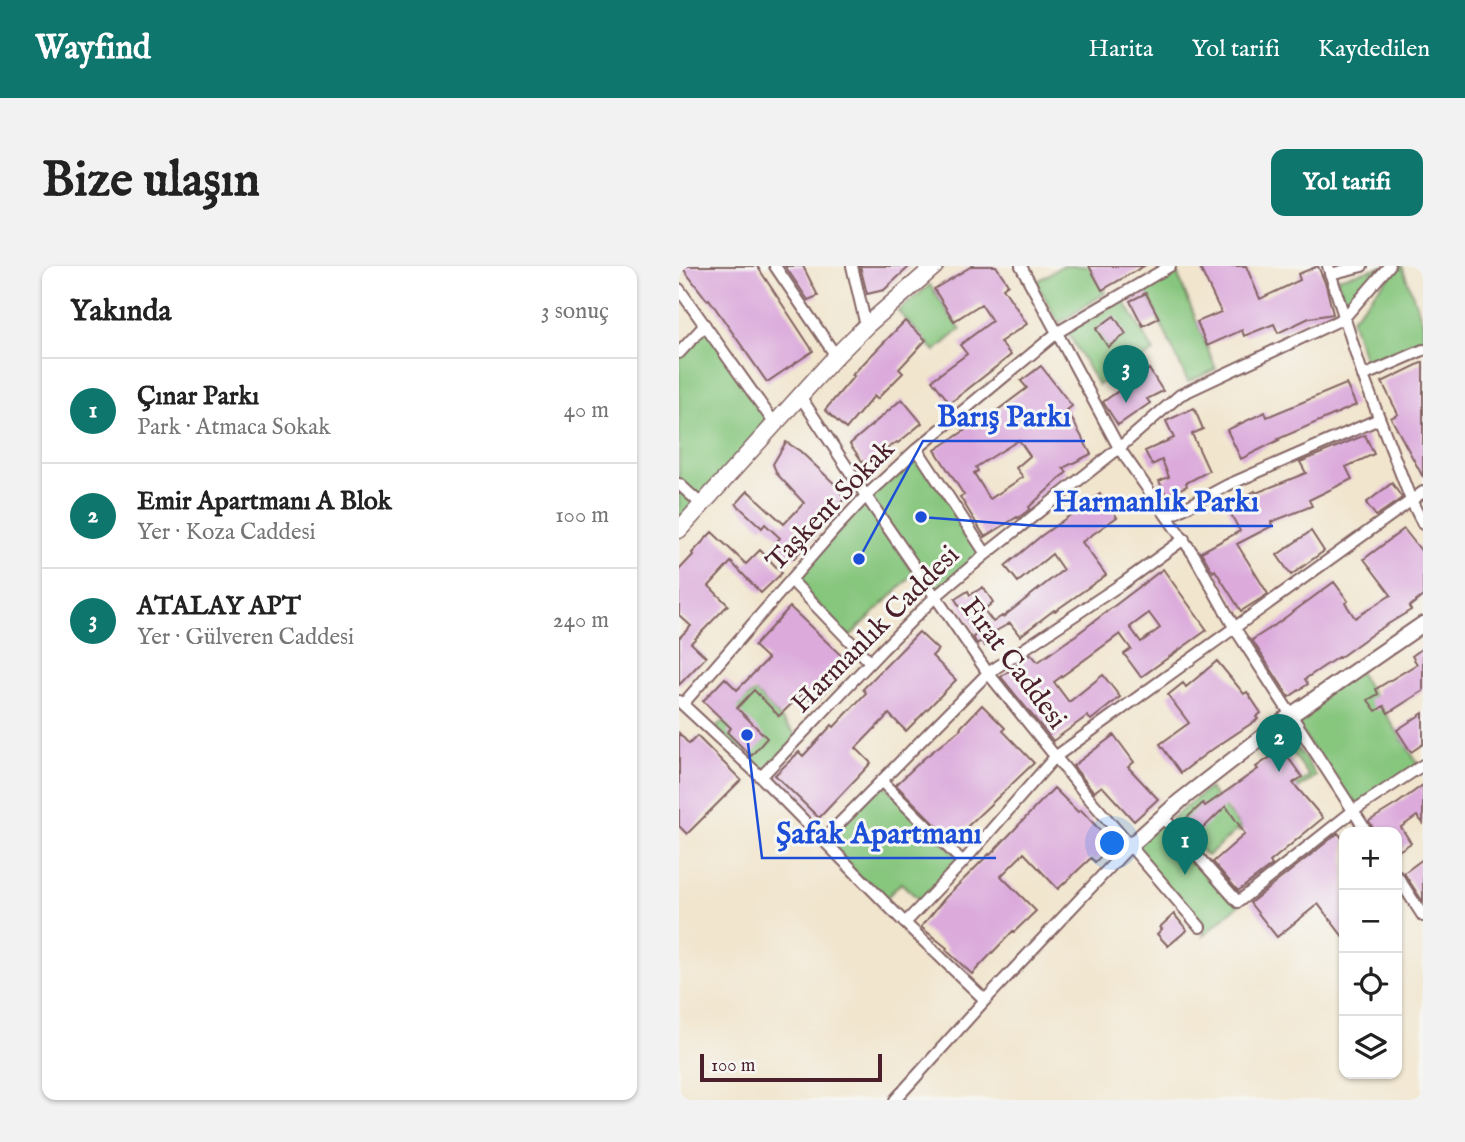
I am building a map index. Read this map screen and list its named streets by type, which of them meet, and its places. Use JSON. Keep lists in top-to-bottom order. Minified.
{"streets":{"street":["Taşkent Sokak","Harmanlık Caddesi","Fırat Caddesi"]},"crossings":[["Taşkent Sokak","Fırat Caddesi"],["Harmanlık Caddesi","Fırat Caddesi"]],"places":["Harmanlık Parkı","Barış Parkı","Şafak Apartmanı"],"scale_bar":"100 m","page":{"header":"Wayfind","nav":["Harita","Yol tarifi","Kaydedilen"],"buttons":"Yol tarifi","title":"Bize ulaşın","heading":["Yakında","3 sonuç"],"pins":["3","2","1"],"list":[{"mark":"1","name":"Çınar Parkı","note":"Park · Atmaca Sokak","value":"40 m"},{"mark":"2","name":"Emir Apartmanı A Blok","note":"Yer · Koza Caddesi","value":"100 m"},{"mark":"3","name":"ATALAY APT","note":"Yer · Gülveren Caddesi","value":"240 m"}],"map_buttons":["+","−"],"scale":"100 m"}}
